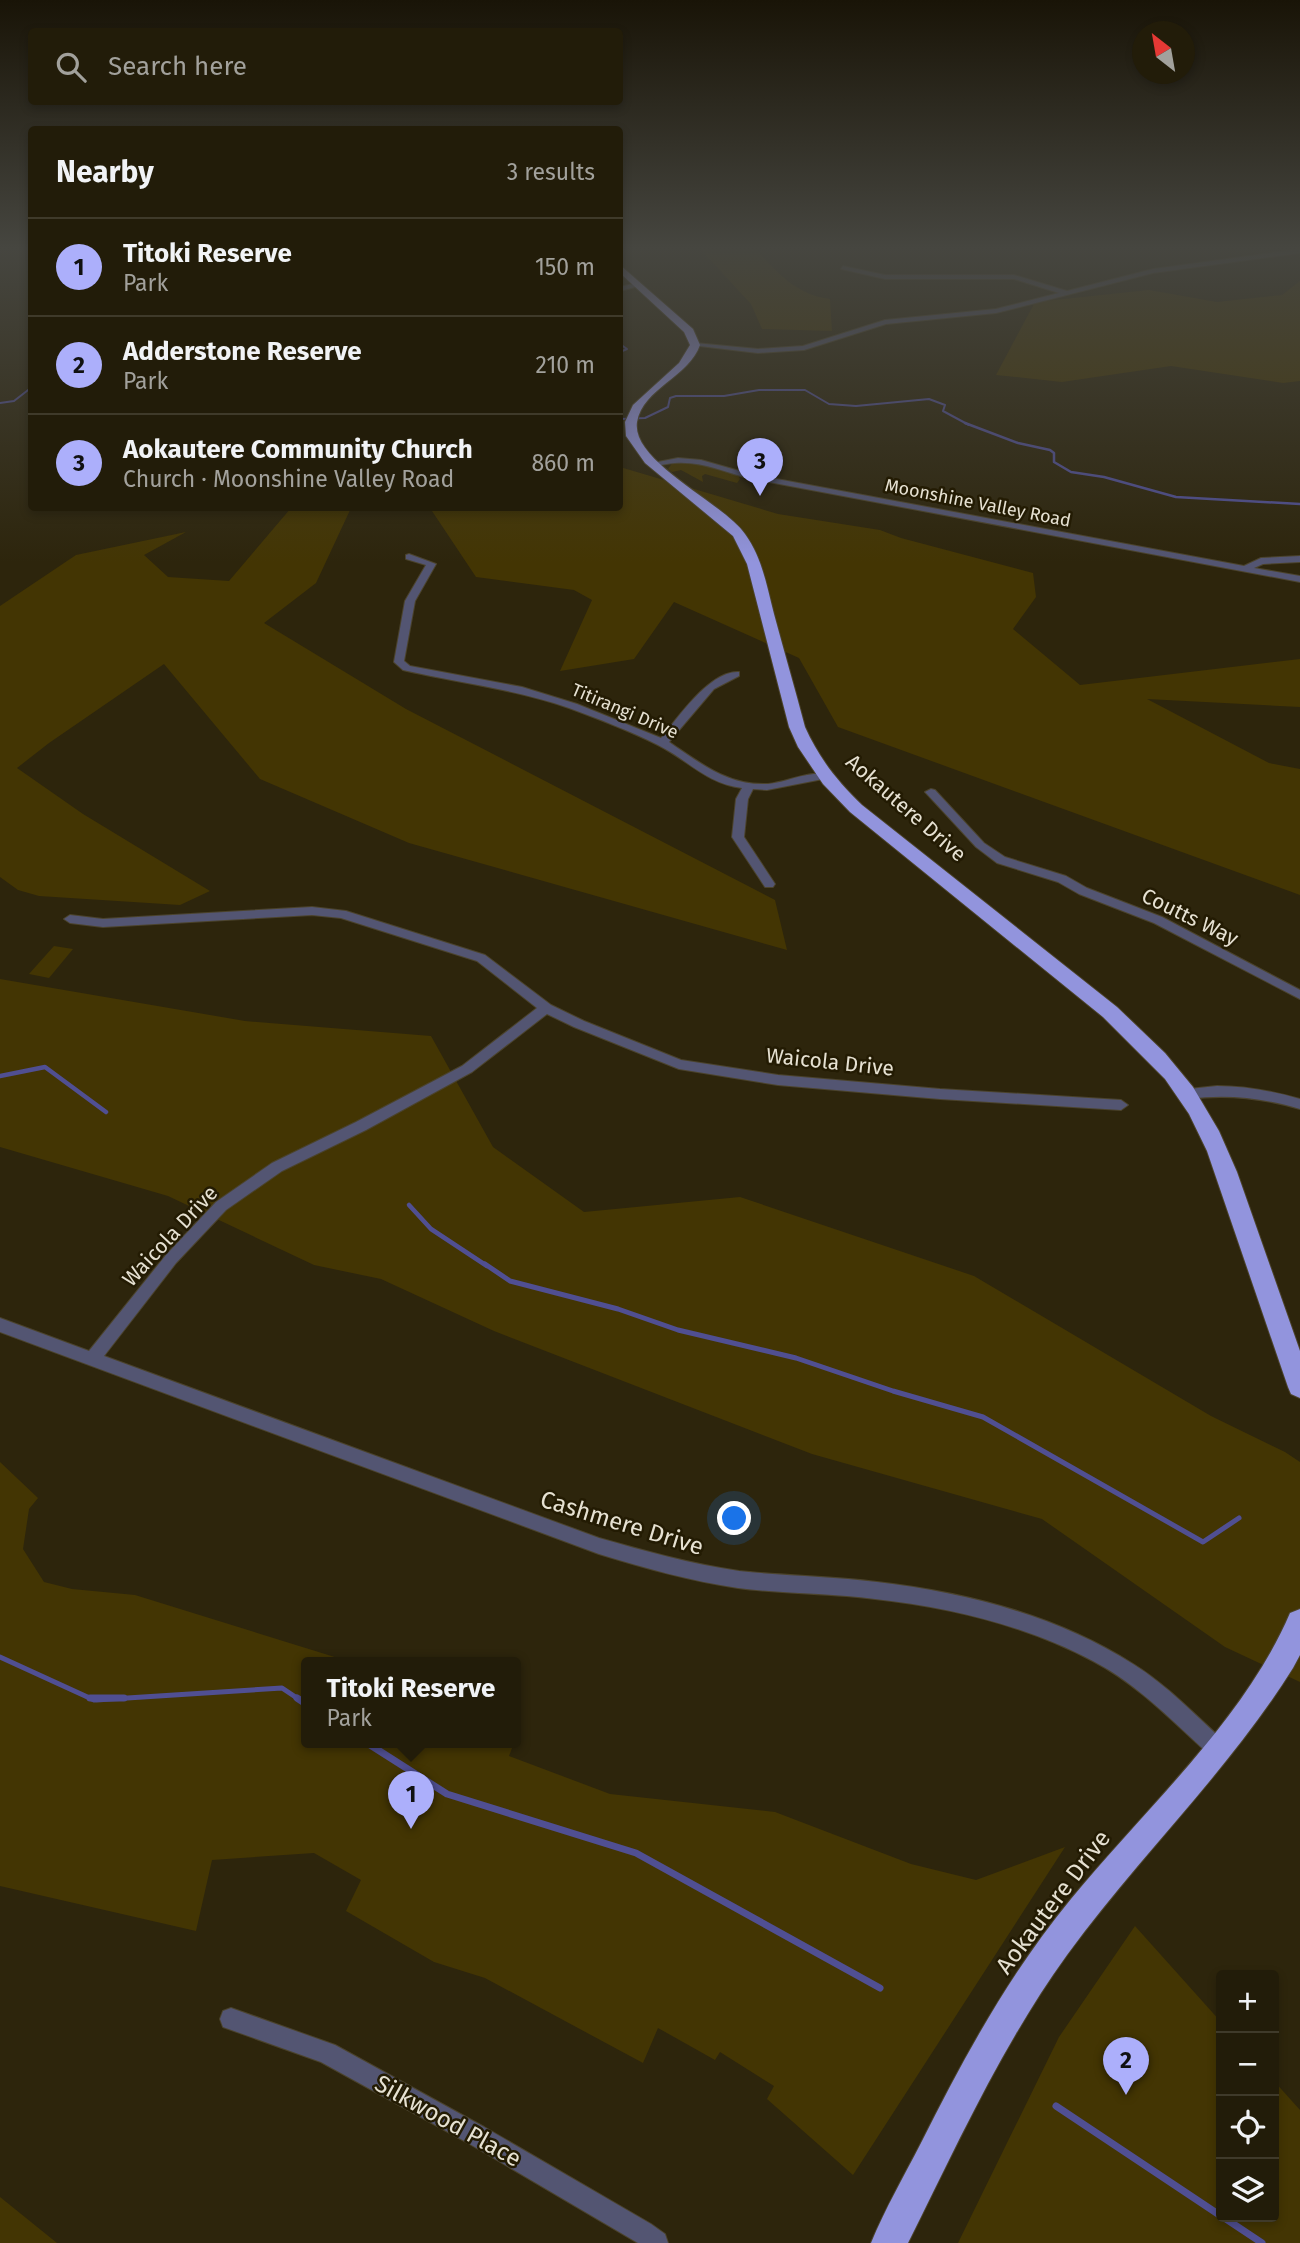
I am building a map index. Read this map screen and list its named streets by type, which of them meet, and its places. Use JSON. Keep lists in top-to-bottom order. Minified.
{"streets":{"highway":["Aokautere Drive"],"street":["Moonshine Valley Road","Titirangi Drive","Coutts Way","Waicola Drive","Cashmere Drive","Silkwood Place"]},"crossings":[["Moonshine Valley Road","Aokautere Drive"],["Titirangi Drive","Aokautere Drive"],["Aokautere Drive","Cashmere Drive"],["Waicola Drive","Cashmere Drive"]],"north":"top left","page":{"search":"Search here","heading":["Nearby","3 results"],"list":[{"mark":"1","name":"Titoki Reserve","note":"Park","value":"150 m"},{"mark":"2","name":"Adderstone Reserve","note":"Park","value":"210 m"},{"mark":"3","name":"Aokautere Community Church","note":"Church · Moonshine Valley Road","value":"860 m"}],"pins":["3","1","2"],"popup":["Titoki Reserve","Park"],"map_buttons":["+","−"]}}
